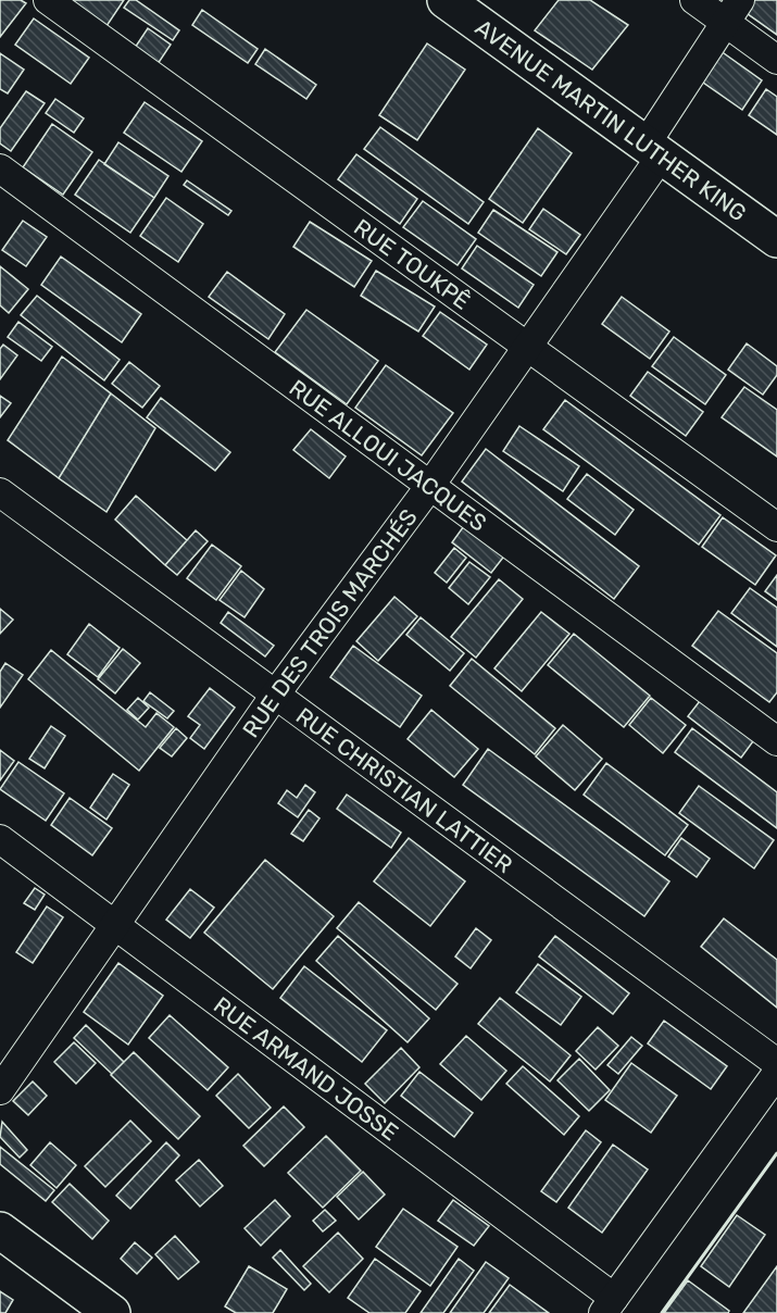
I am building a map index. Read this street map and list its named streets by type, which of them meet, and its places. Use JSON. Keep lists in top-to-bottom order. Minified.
{"streets":{"street":["AVENUE MARTIN LUTHER KING","RUE TOUKPÊ","RUE ALLOUI JACQUES","RUE DES TROIS MARCHÉS","RUE CHRISTIAN LATTIER","RUE ARMAND JOSSE"]},"crossings":[["AVENUE MARTIN LUTHER KING","RUE DES TROIS MARCHÉS"],["RUE TOUKPÊ","RUE DES TROIS MARCHÉS"],["RUE ALLOUI JACQUES","RUE DES TROIS MARCHÉS"],["RUE DES TROIS MARCHÉS","RUE CHRISTIAN LATTIER"],["RUE DES TROIS MARCHÉS","RUE ARMAND JOSSE"]]}
